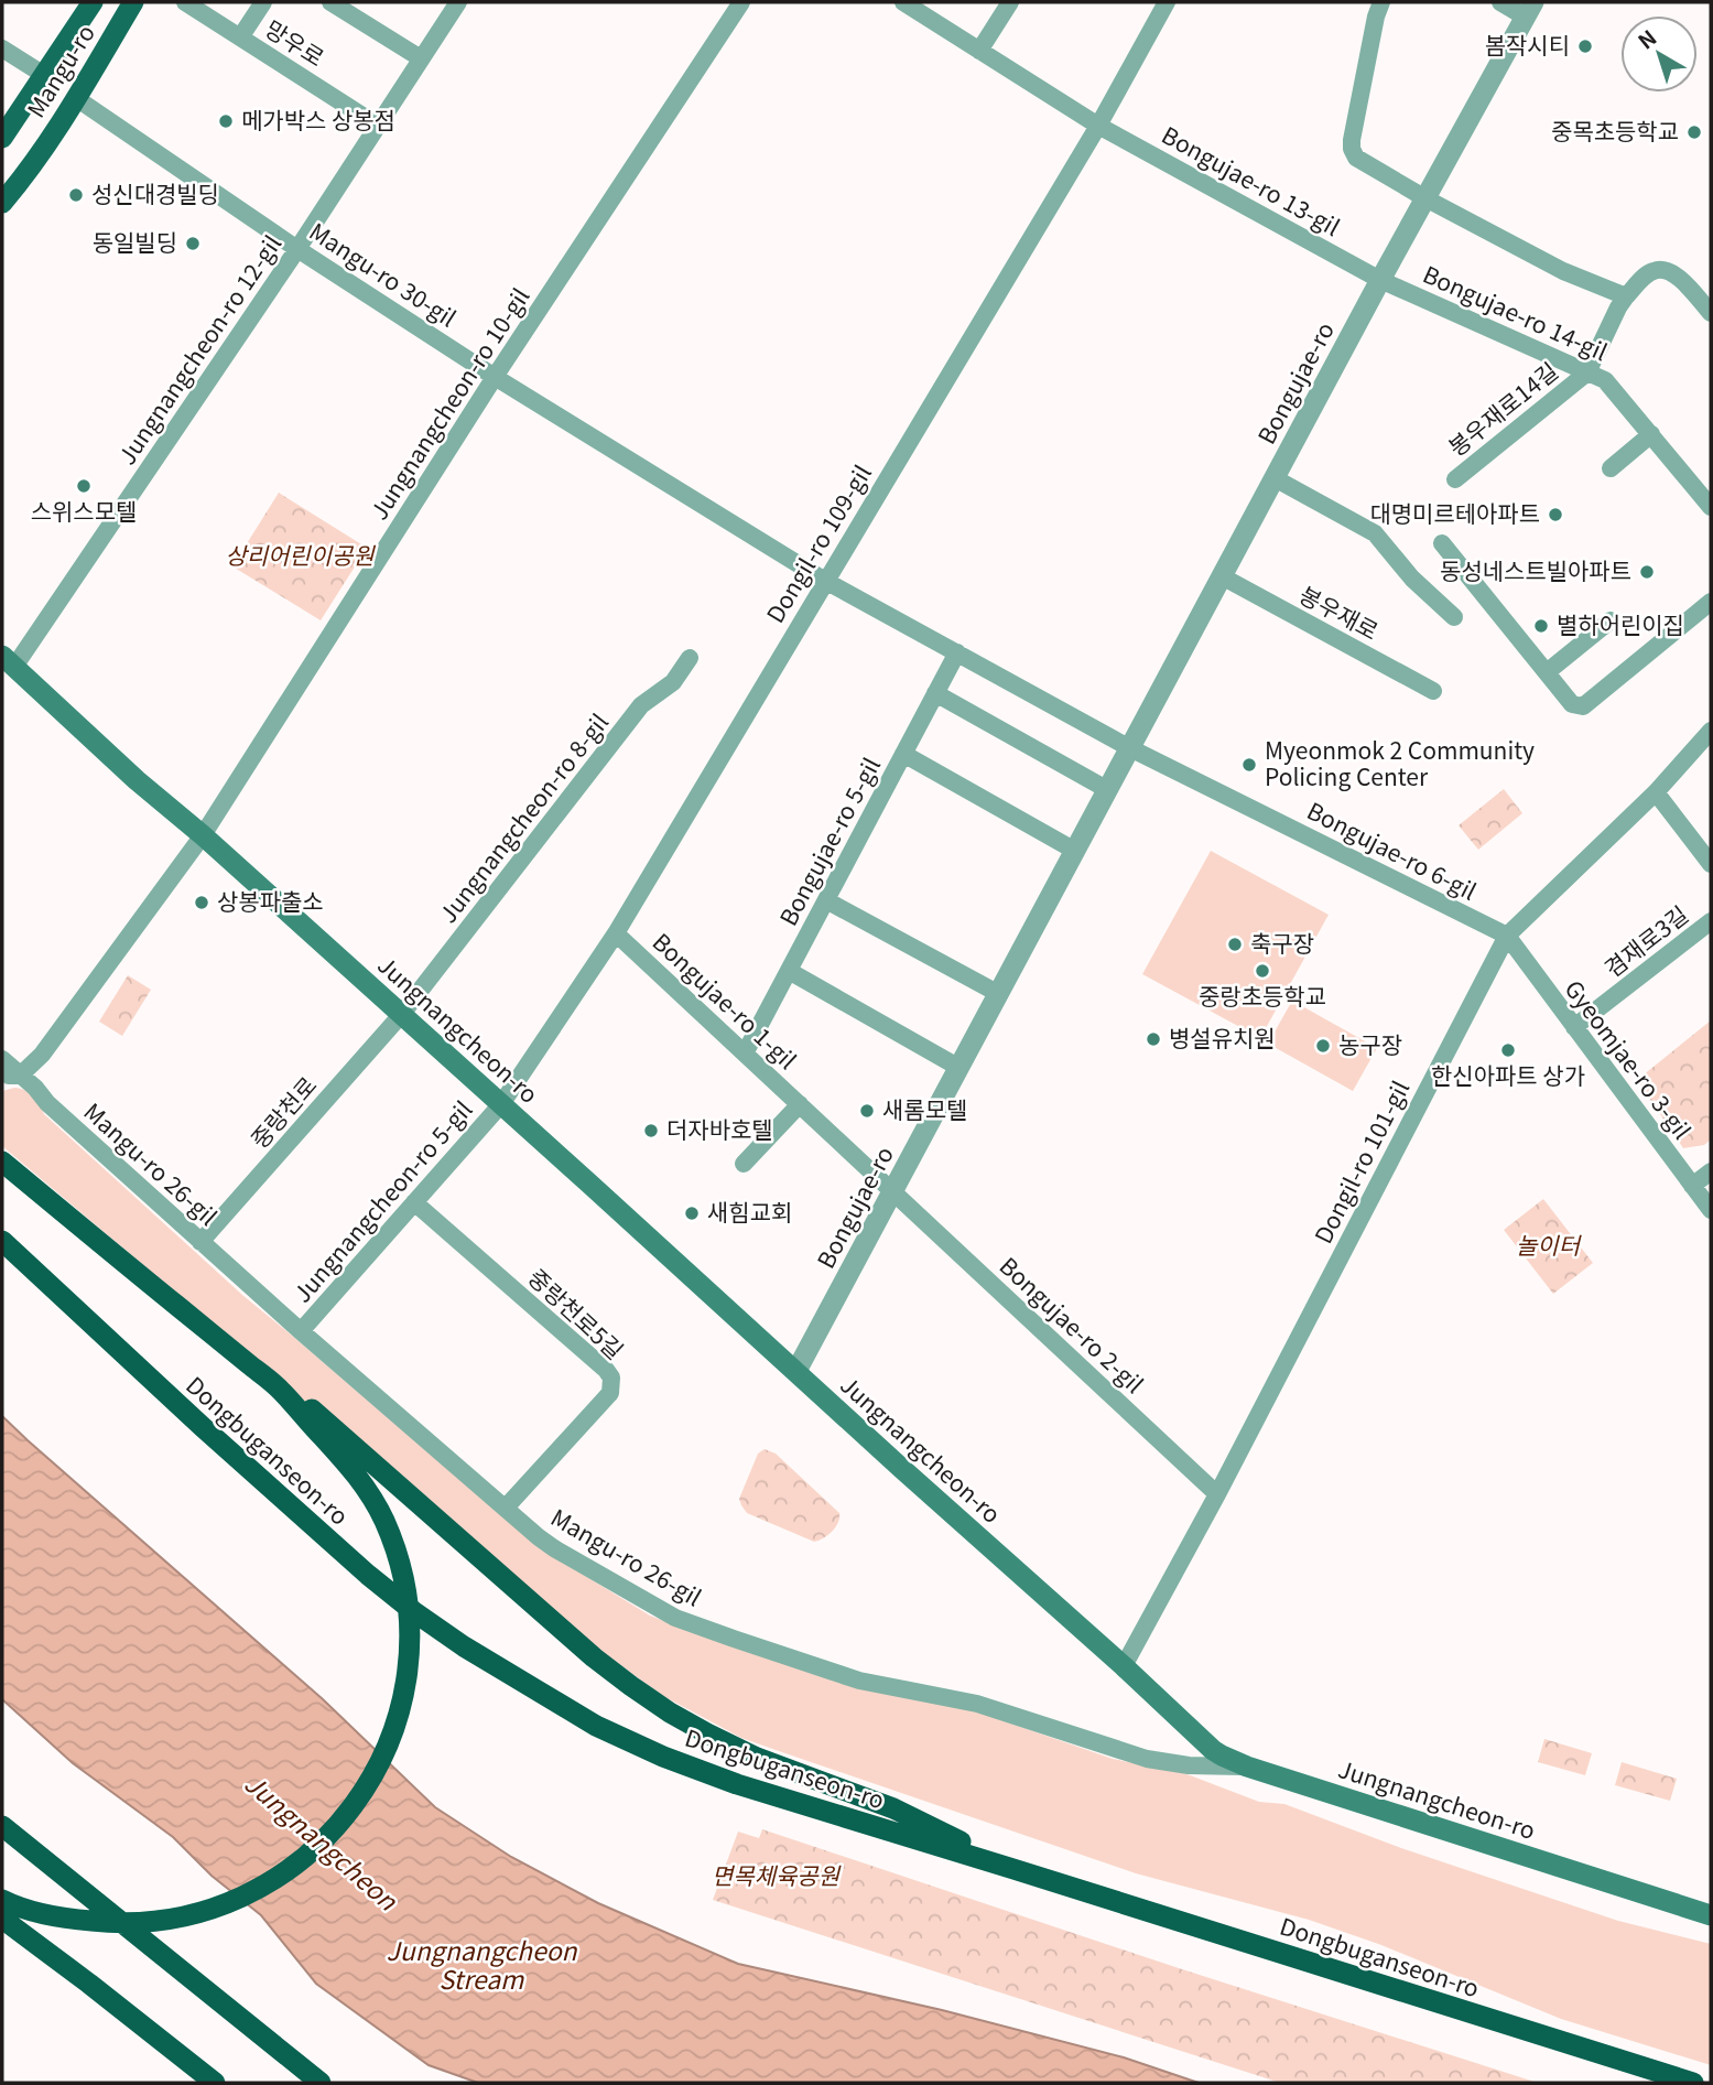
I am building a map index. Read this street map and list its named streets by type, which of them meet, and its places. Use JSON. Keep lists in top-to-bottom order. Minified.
{"streets":{"highway":["Dongbuganseon-ro"],"main road":["Mangu-ro","Jungnangcheon-ro"],"street":["망우로","Bongujae-ro 13-gil","Mangu-ro 30-gil","Bongujae-ro 14-gil","Jungnangcheon-ro 12-gil","Bongujae-ro","Jungnangcheon-ro 10-gil","봉우재로14길","Dongil-ro 109-gil","봉우재로","Jungnangcheon-ro 8-gil","Bongujae-ro 5-gil","Bongujae-ro 6-gil","겸재로3길","Bongujae-ro 1-gil","Gyeomjae-ro 3-gil","중랑천로","Dongil-ro 101-gil","Mangu-ro 26-gil","Jungnangcheon-ro 5-gil","중랑천로5길","Bongujae-ro 2-gil"]},"crossings":[["망우로","Jungnangcheon-ro 12-gil"],["Mangu-ro","Mangu-ro 30-gil"],["Bongujae-ro 13-gil","Bongujae-ro 14-gil"],["Bongujae-ro 13-gil","Bongujae-ro"],["Bongujae-ro 13-gil","Dongil-ro 109-gil"],["Mangu-ro 30-gil","Jungnangcheon-ro 12-gil"],["Mangu-ro 30-gil","Jungnangcheon-ro 10-gil"],["Mangu-ro 30-gil","Dongil-ro 109-gil"],["Bongujae-ro 14-gil","Bongujae-ro"],["Bongujae-ro 14-gil","봉우재로14길"],["Jungnangcheon-ro 12-gil","Jungnangcheon-ro"],["Bongujae-ro","봉우재로"],["Bongujae-ro","Bongujae-ro 6-gil"],["Bongujae-ro","Bongujae-ro 1-gil"],["Bongujae-ro","Jungnangcheon-ro"],["Bongujae-ro","Bongujae-ro 2-gil"],["Jungnangcheon-ro 10-gil","Jungnangcheon-ro"],["Dongil-ro 109-gil","Bongujae-ro 1-gil"],["Dongil-ro 109-gil","Jungnangcheon-ro"],["Dongil-ro 109-gil","Jungnangcheon-ro 5-gil"],["Jungnangcheon-ro 8-gil","Jungnangcheon-ro"],["Jungnangcheon-ro 8-gil","중랑천로"],["Bongujae-ro 5-gil","Bongujae-ro 1-gil"],["Bongujae-ro 6-gil","Gyeomjae-ro 3-gil"],["Bongujae-ro 6-gil","Dongil-ro 101-gil"],["겸재로3길","Gyeomjae-ro 3-gil"],["Bongujae-ro 1-gil","Bongujae-ro 2-gil"],["Jungnangcheon-ro","중랑천로"],["Jungnangcheon-ro","Dongil-ro 101-gil"],["Jungnangcheon-ro","Mangu-ro 26-gil"],["Jungnangcheon-ro","Jungnangcheon-ro 5-gil"],["Gyeomjae-ro 3-gil","Dongil-ro 101-gil"],["중랑천로","Mangu-ro 26-gil"],["Dongil-ro 101-gil","Bongujae-ro 2-gil"],["Mangu-ro 26-gil","Jungnangcheon-ro 5-gil"],["Mangu-ro 26-gil","중랑천로5길"],["Jungnangcheon-ro 5-gil","중랑천로5길"]],"water":["Jungnangcheon","Jungnangcheon Stream"],"parks":["상리어린이공원","놀이터","면목체육공원"],"places":["봄작시티","메가박스 상봉점","중목초등학교","성신대경빌딩","동일빌딩","스위스모텔","대명미르테아파트","동성네스트빌아파트","별하어린이집","Myeonmok 2 Community Policing Center","상봉파출소","축구장","중랑초등학교","병설유치원","농구장","한신아파트 상가","새롬모텔","더자바호텔","새힘교회"],"north":"top left"}
